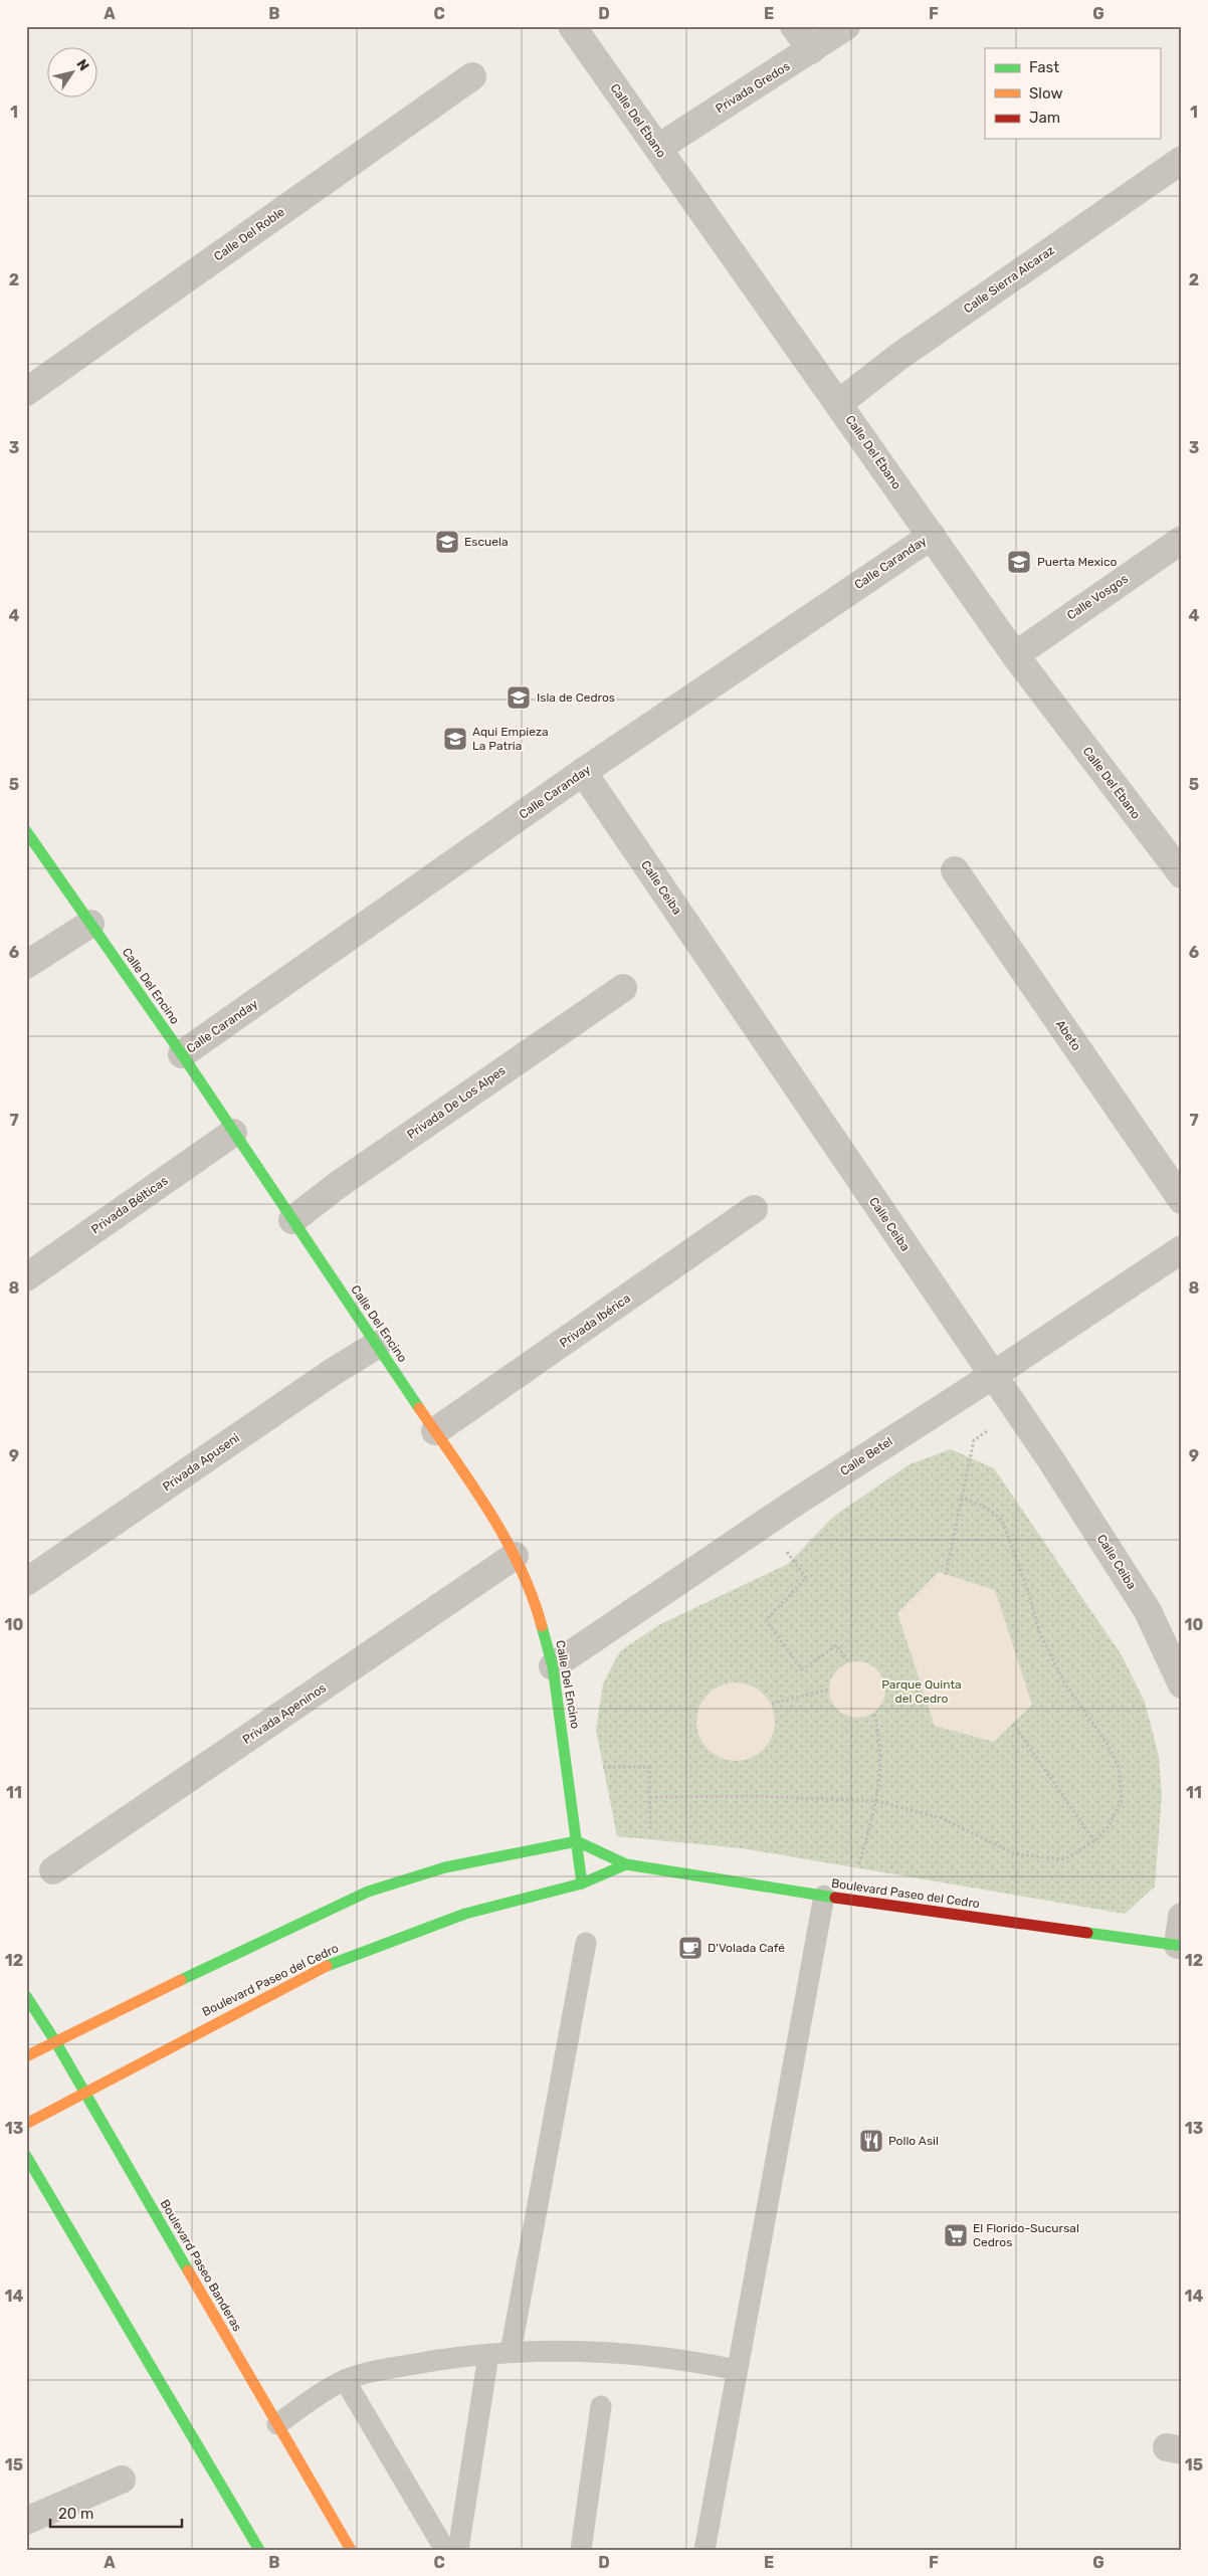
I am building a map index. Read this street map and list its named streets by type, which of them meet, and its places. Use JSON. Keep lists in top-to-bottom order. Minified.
{"streets":{"street":["Privada Gredos","Calle Del Ëbano","Calle Del Roble","Calle Sierra Alcaraz","Calle Caranday","Calle Vosgos","Calle Ceiba","Calle Del Encino","Abeto","Privada De Los Alpes","Privada Bélticas","Privada Ibérica","Calle Betel","Privada Apuseni","Privada Apeninos","Boulevard Paseo del Cedro","Boulevard Paseo Banderas"]},"crossings":[["Privada Gredos","Calle Del Ëbano"],["Calle Del Ëbano","Calle Sierra Alcaraz"],["Calle Del Ëbano","Calle Caranday"],["Calle Del Ëbano","Calle Vosgos"],["Calle Caranday","Calle Ceiba"],["Calle Caranday","Calle Del Encino"],["Calle Ceiba","Calle Betel"],["Calle Del Encino","Privada De Los Alpes"],["Calle Del Encino","Privada Bélticas"],["Calle Del Encino","Privada Ibérica"],["Calle Del Encino","Calle Betel"],["Calle Del Encino","Privada Apuseni"],["Calle Del Encino","Privada Apeninos"],["Calle Del Encino","Boulevard Paseo del Cedro"],["Boulevard Paseo del Cedro","Boulevard Paseo Banderas"]],"parks":["Parque Quinta del Cedro"],"places":{"school or university":["Escuela","Puerta Mexico","Isla de Cedros","Aqui Empieza La Patria"],"cafe":["D'Volada Café"],"restaurant":["Pollo Asil"],"supermarket":["El Florido-Sucursal Cedros"]},"legend":["Fast","Slow","Jam"],"scale_bar":"20 m","north":"top right","grid":{"columns":["A","B","C","D","E","F","G"],"rows":["1","2","3","4","5","6","7","8","9","10","11","12","13","14","15"]}}
